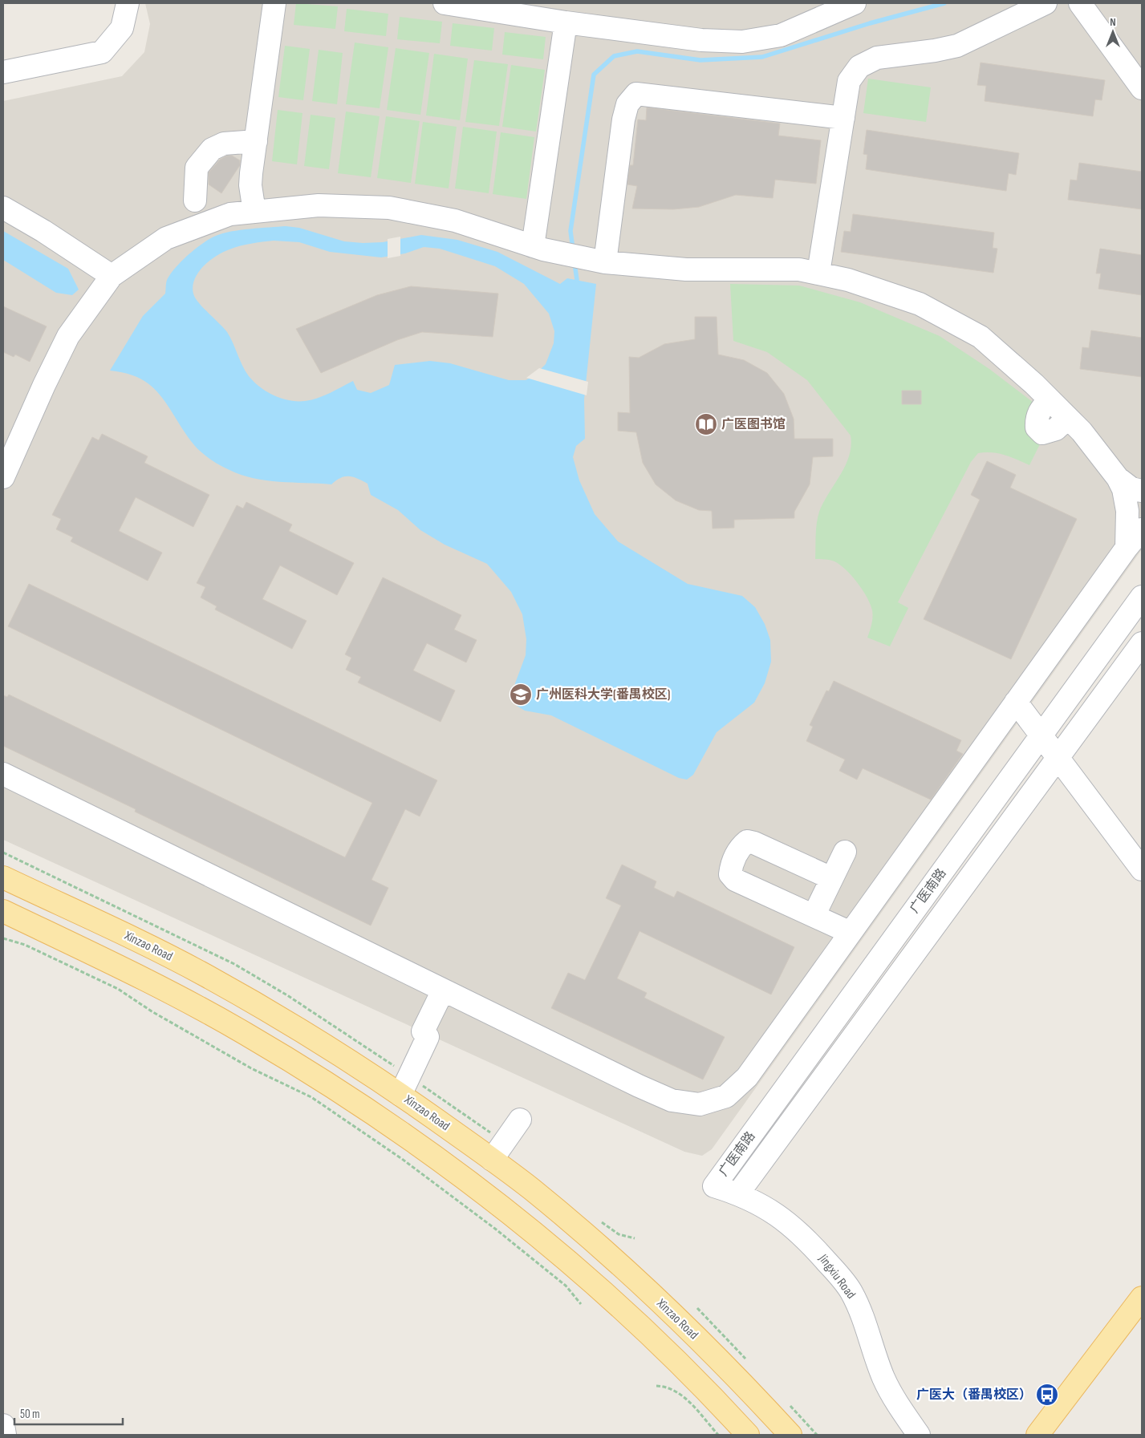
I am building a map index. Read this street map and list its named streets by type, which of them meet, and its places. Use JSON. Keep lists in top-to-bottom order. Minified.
{"streets":{"main road":["Xinzao Road"],"street":["广医南路","Jingxiu Road"]},"crossings":[["广医南路","Jingxiu Road"]],"places":{"library":["广医图书馆"],"school or university":["广州医科大学(番禺校区)"],"bus stop":["广医大（番禺校区）"]},"scale_bar":"50 m","north":"top"}
